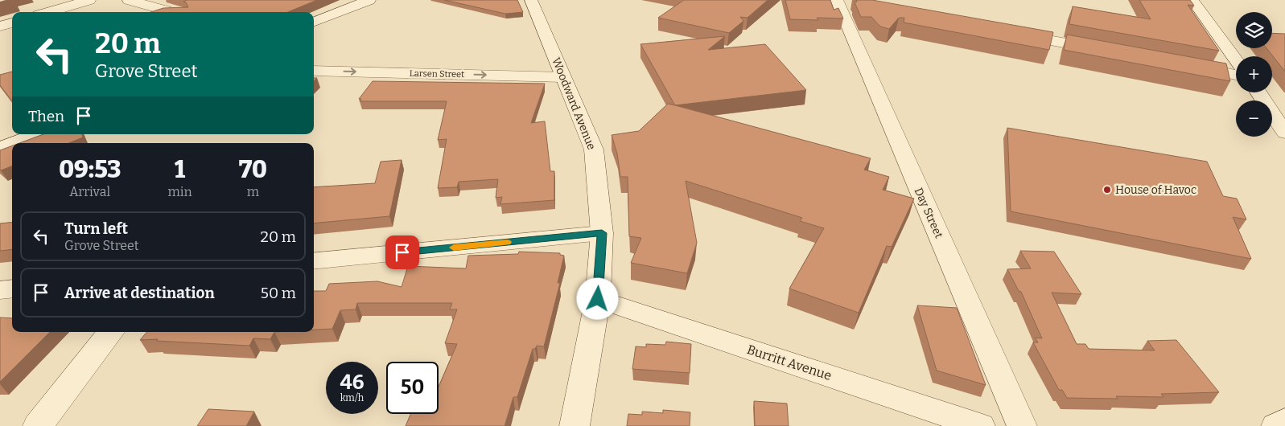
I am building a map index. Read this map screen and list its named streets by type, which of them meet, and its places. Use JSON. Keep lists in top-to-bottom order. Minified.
{"streets":{"street":["Larsen Street","Woodward Avenue","Day Street","Burritt Avenue"]},"crossings":[["Larsen Street","Woodward Avenue"],["Woodward Avenue","Burritt Avenue"]],"places":["House of Havoc"],"page":{"map_buttons":["+","−"],"turn":["20 m","Grove Street"],"then":"Then","eta":["09:53","Arrival","1","min","70","m"],"list":[{"name":"Turn left","note":"Grove Street","value":"20 m"},{"name":"Arrive at destination","value":"50 m"}],"speed":"46 km/h","limit":"50"}}
